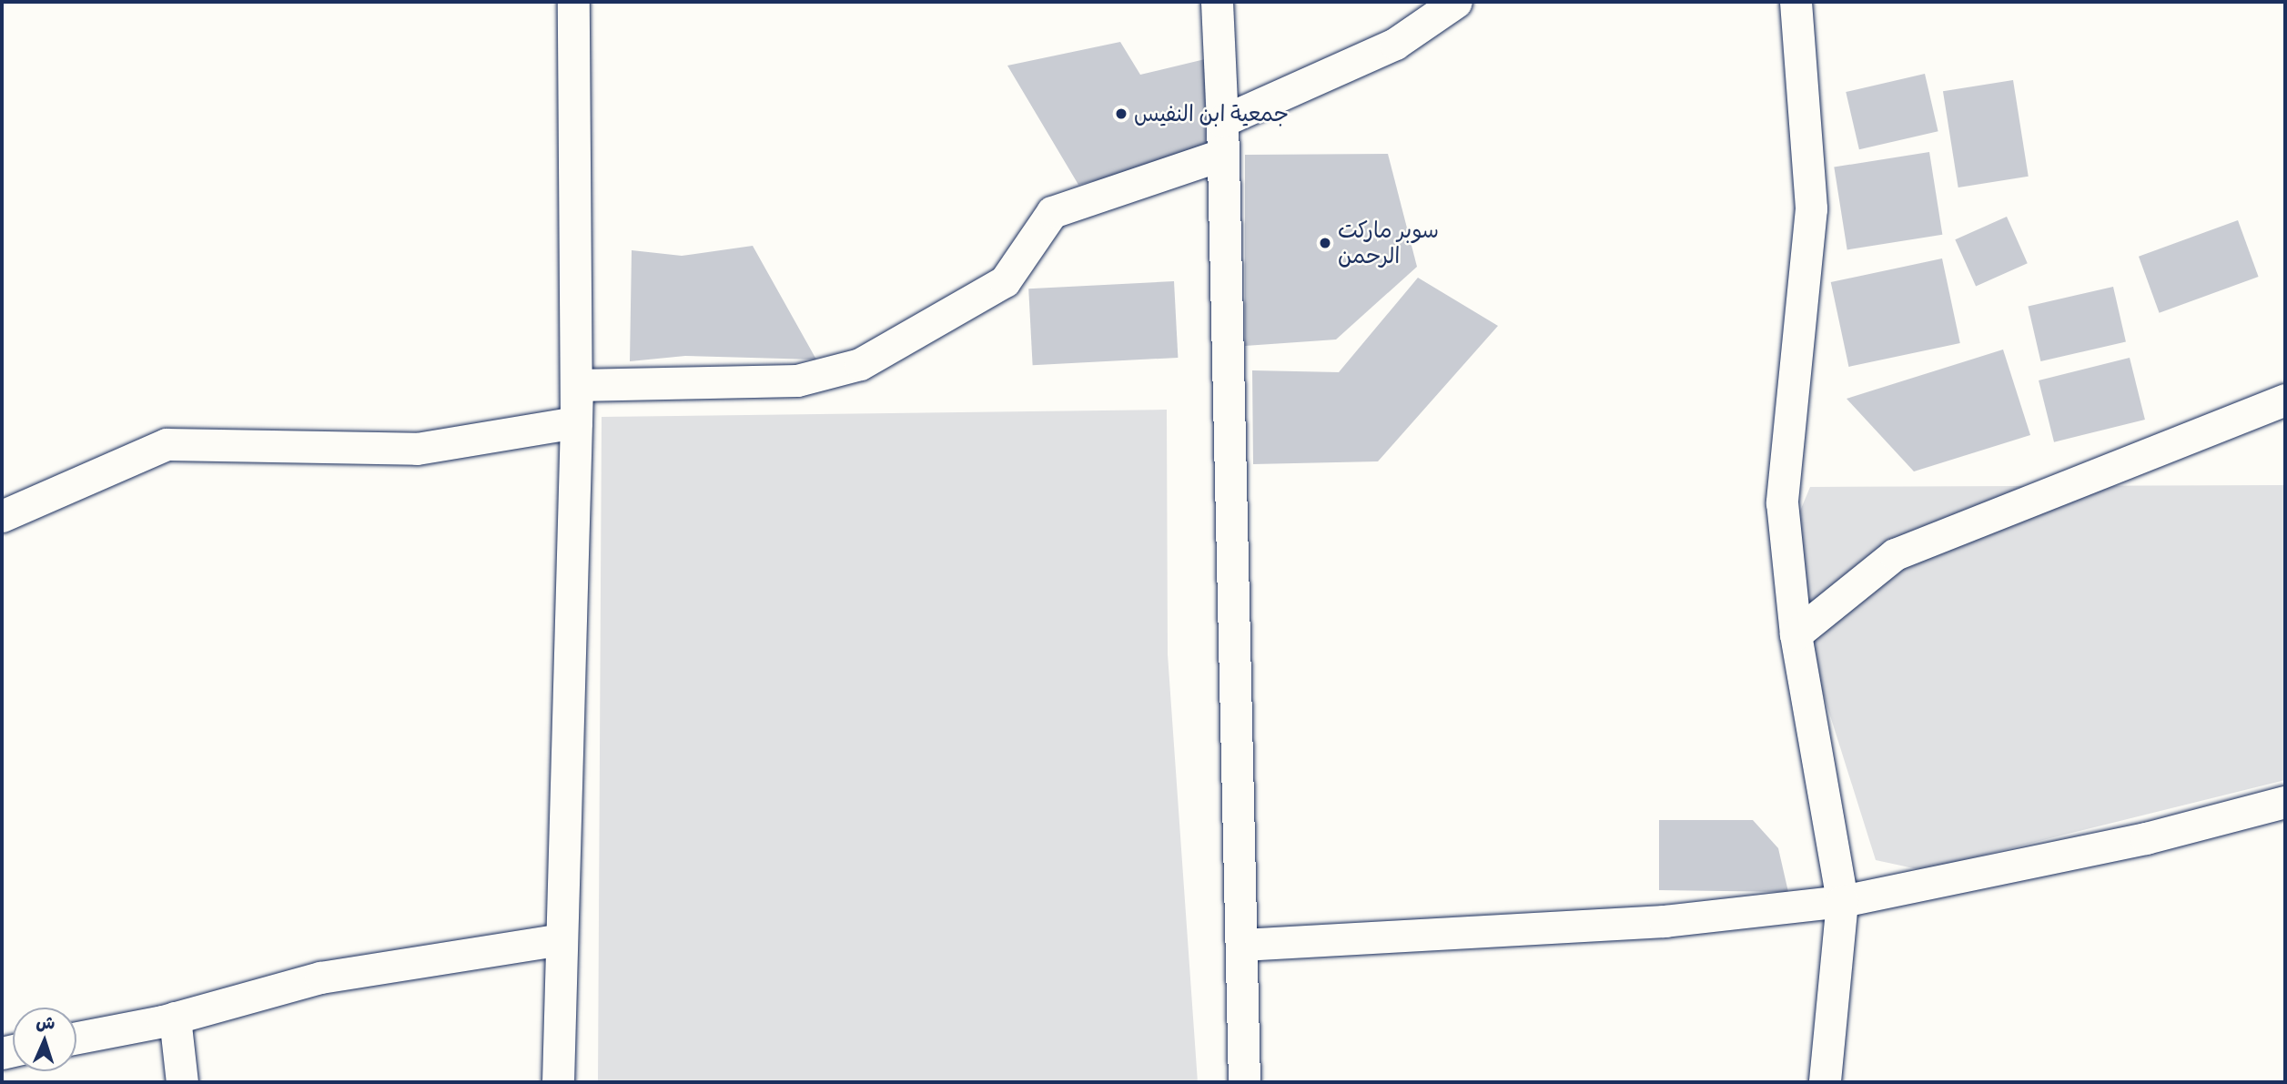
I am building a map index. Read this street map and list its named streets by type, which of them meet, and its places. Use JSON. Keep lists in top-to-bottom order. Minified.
{"places":["جمعية ابن النفيس","سوبر ماركت الرحمن"],"north":"top"}
